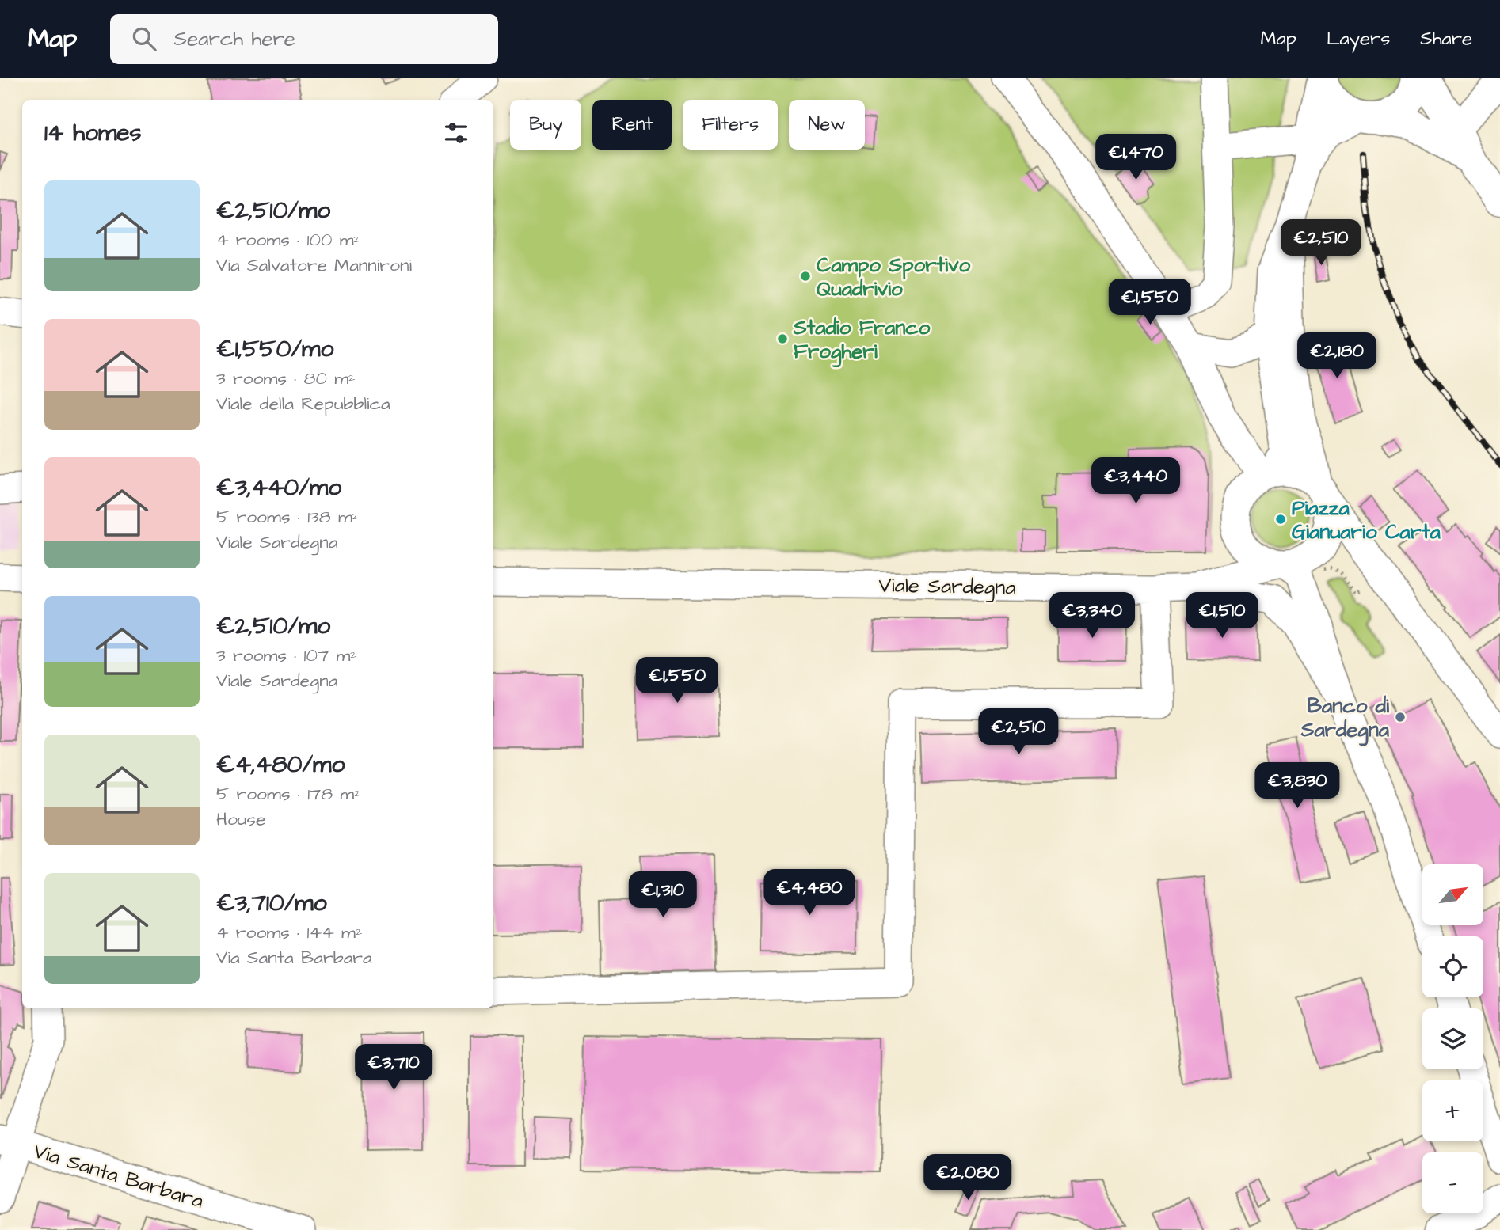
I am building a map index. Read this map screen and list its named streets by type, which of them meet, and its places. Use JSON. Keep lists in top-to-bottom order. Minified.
{"streets":{"street":["Viale Sardegna","Via Santa Barbara"]},"places":["Campo Sportivo Quadrivio","Stadio Franco Frogheri","Piazza Gianuario Carta","Banco di Sardegna"],"north":"top right","page":{"header":"Map","search":"Search here","nav":["Map","Layers","Share"],"chip":["Buy","Rent","Filters","New"],"heading":"14 homes","price":["€1,470","€2,510","€1,550","€2,180","€3,440","€3,340","€1,510","€1,550","€2,510","€3,830","€4,480","€1,310","€3,710","€2,080"],"list":[{"name":"€2,510/mo","note":"4 rooms · 100 m² · Via Salvatore Mannironi"},{"name":"€1,550/mo","note":"3 rooms · 80 m² · Viale della Repubblica"},{"name":"€3,440/mo","note":"5 rooms · 138 m² · Viale Sardegna"},{"name":"€2,510/mo","note":"3 rooms · 107 m² · Viale Sardegna"},{"name":"€4,480/mo","note":"5 rooms · 178 m² · House"},{"name":"€3,710/mo","note":"4 rooms · 144 m² · Via Santa Barbara"}],"map_buttons":["+","−"]}}
